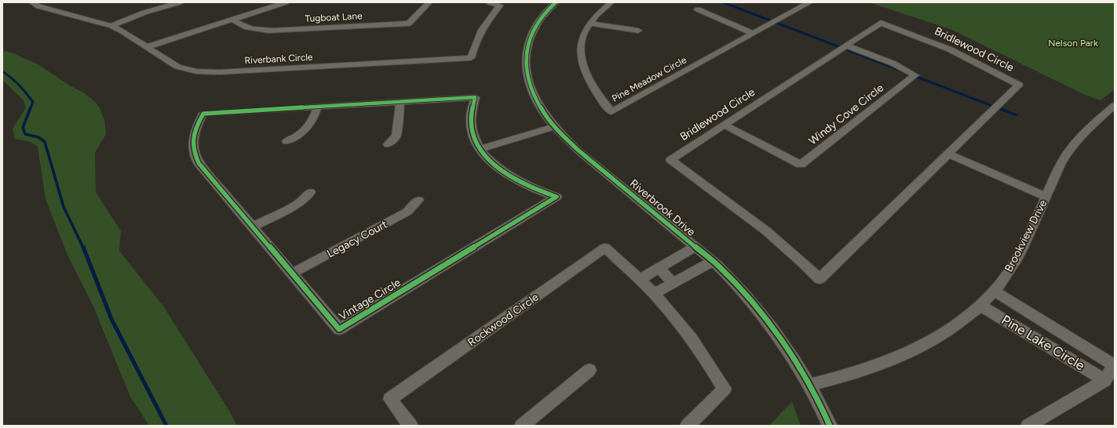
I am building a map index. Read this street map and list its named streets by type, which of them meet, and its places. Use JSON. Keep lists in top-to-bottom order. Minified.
{"streets":{"street":["Tugboat Lane","Bridlewood Circle","Riverbank Circle","Pine Meadow Circle","Windy Cove Circle","Riverbrook Drive","Brookview Drive","Legacy Court","Vintage Circle","Rockwood Circle","Pine Lake Circle"]},"crossings":[["Bridlewood Circle","Windy Cove Circle"],["Riverbrook Drive","Brookview Drive"],["Brookview Drive","Pine Lake Circle"],["Legacy Court","Vintage Circle"]],"parks":["Nelson Park"]}
